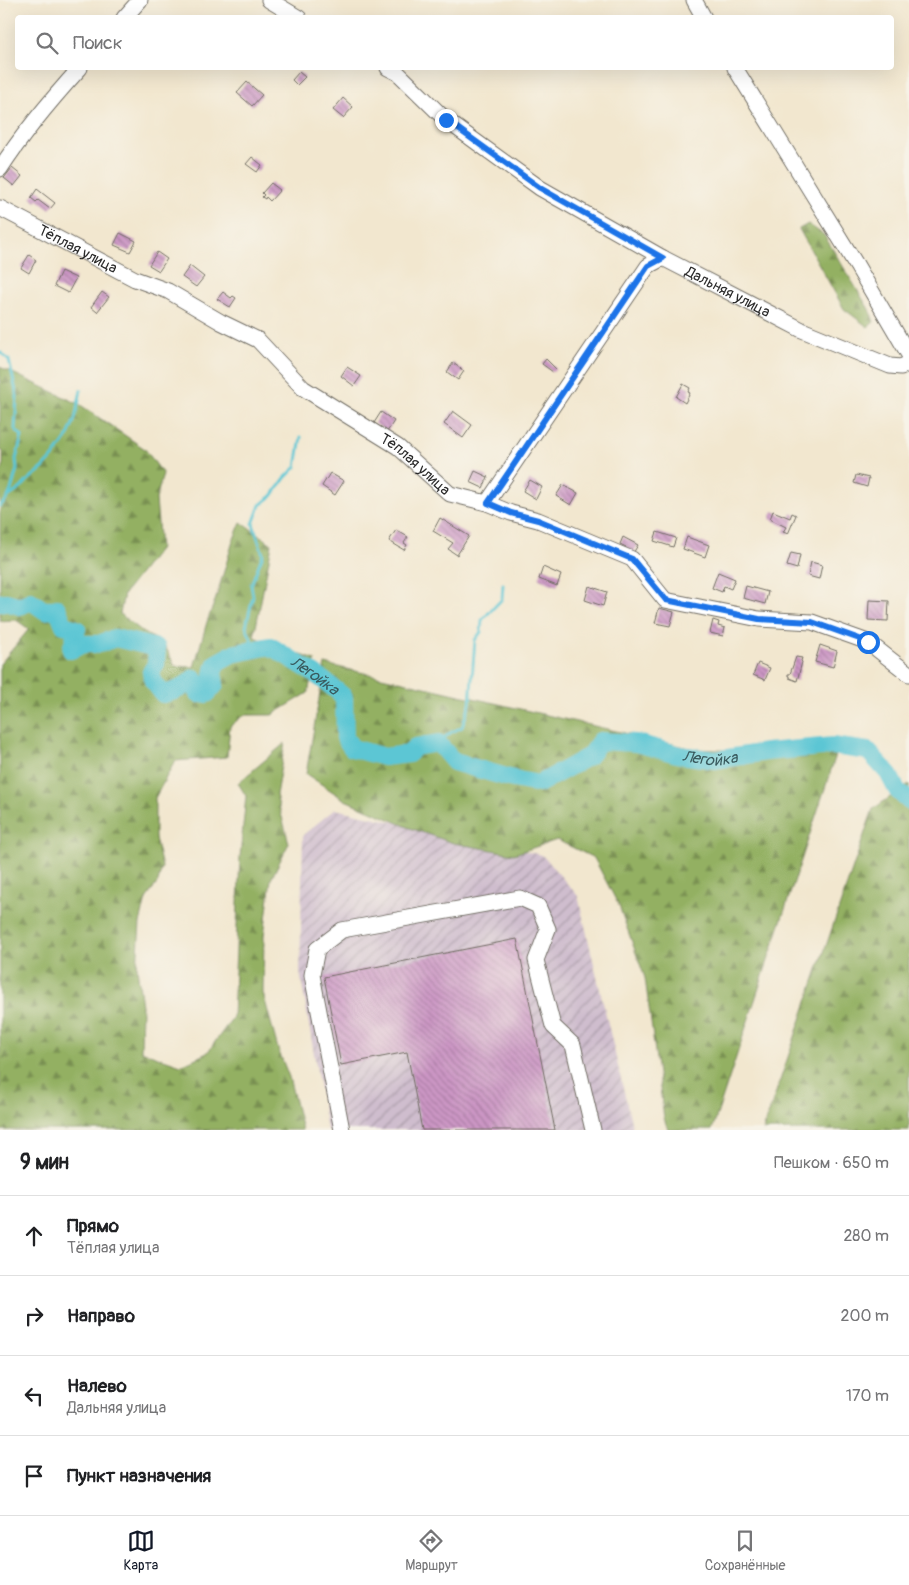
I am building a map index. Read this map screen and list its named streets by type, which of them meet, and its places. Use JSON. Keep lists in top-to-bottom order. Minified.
{"streets":{"street":["Тёплая улица","Дальняя улица"]},"water":["Легойка"],"page":{"search":"Поиск","heading":["9 мин","Пешком · 650 m"],"list":[["Прямо","Тёплая улица","280 m"],["Направо","200 m"],["Налево","Дальняя улица","170 m"],"Пункт назначения"],"nav":["Карта","Маршрут","Сохранённые"]}}
